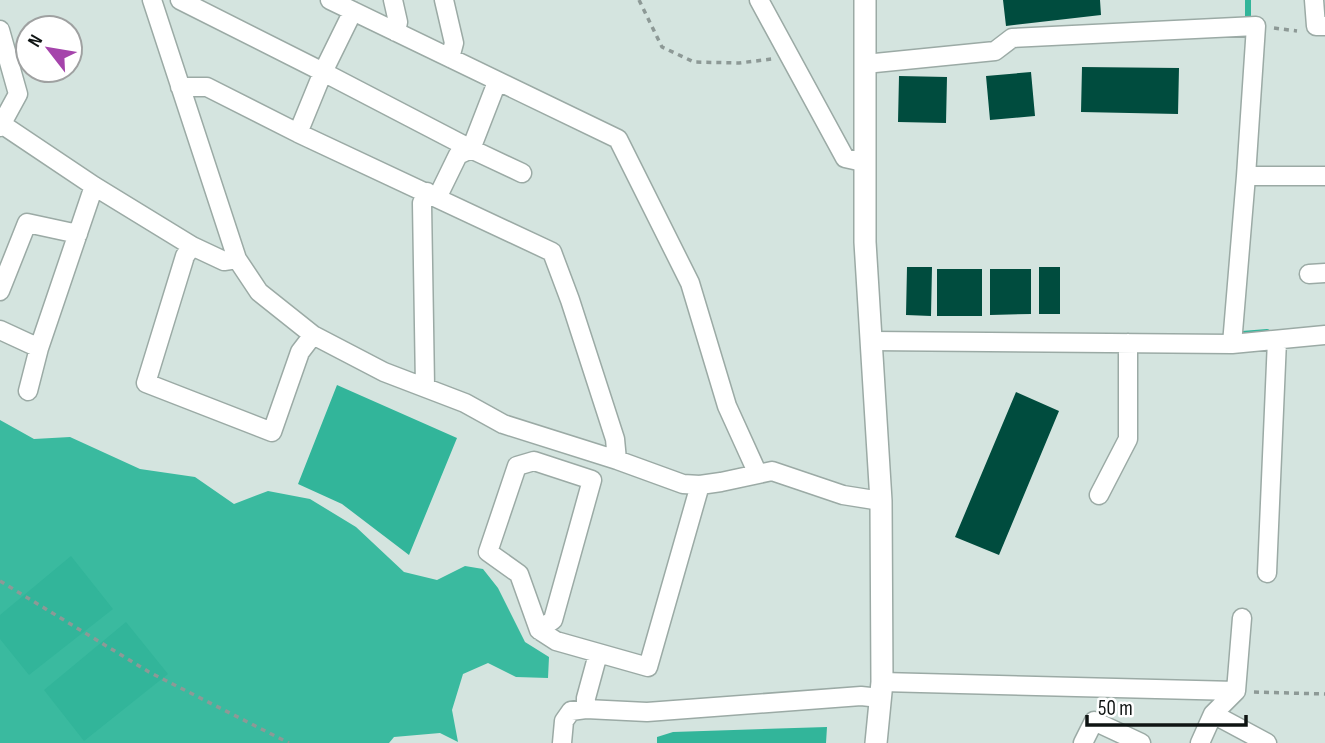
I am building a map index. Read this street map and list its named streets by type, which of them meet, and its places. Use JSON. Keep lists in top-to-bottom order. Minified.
{"scale_bar":"50 m","north":"top left"}
